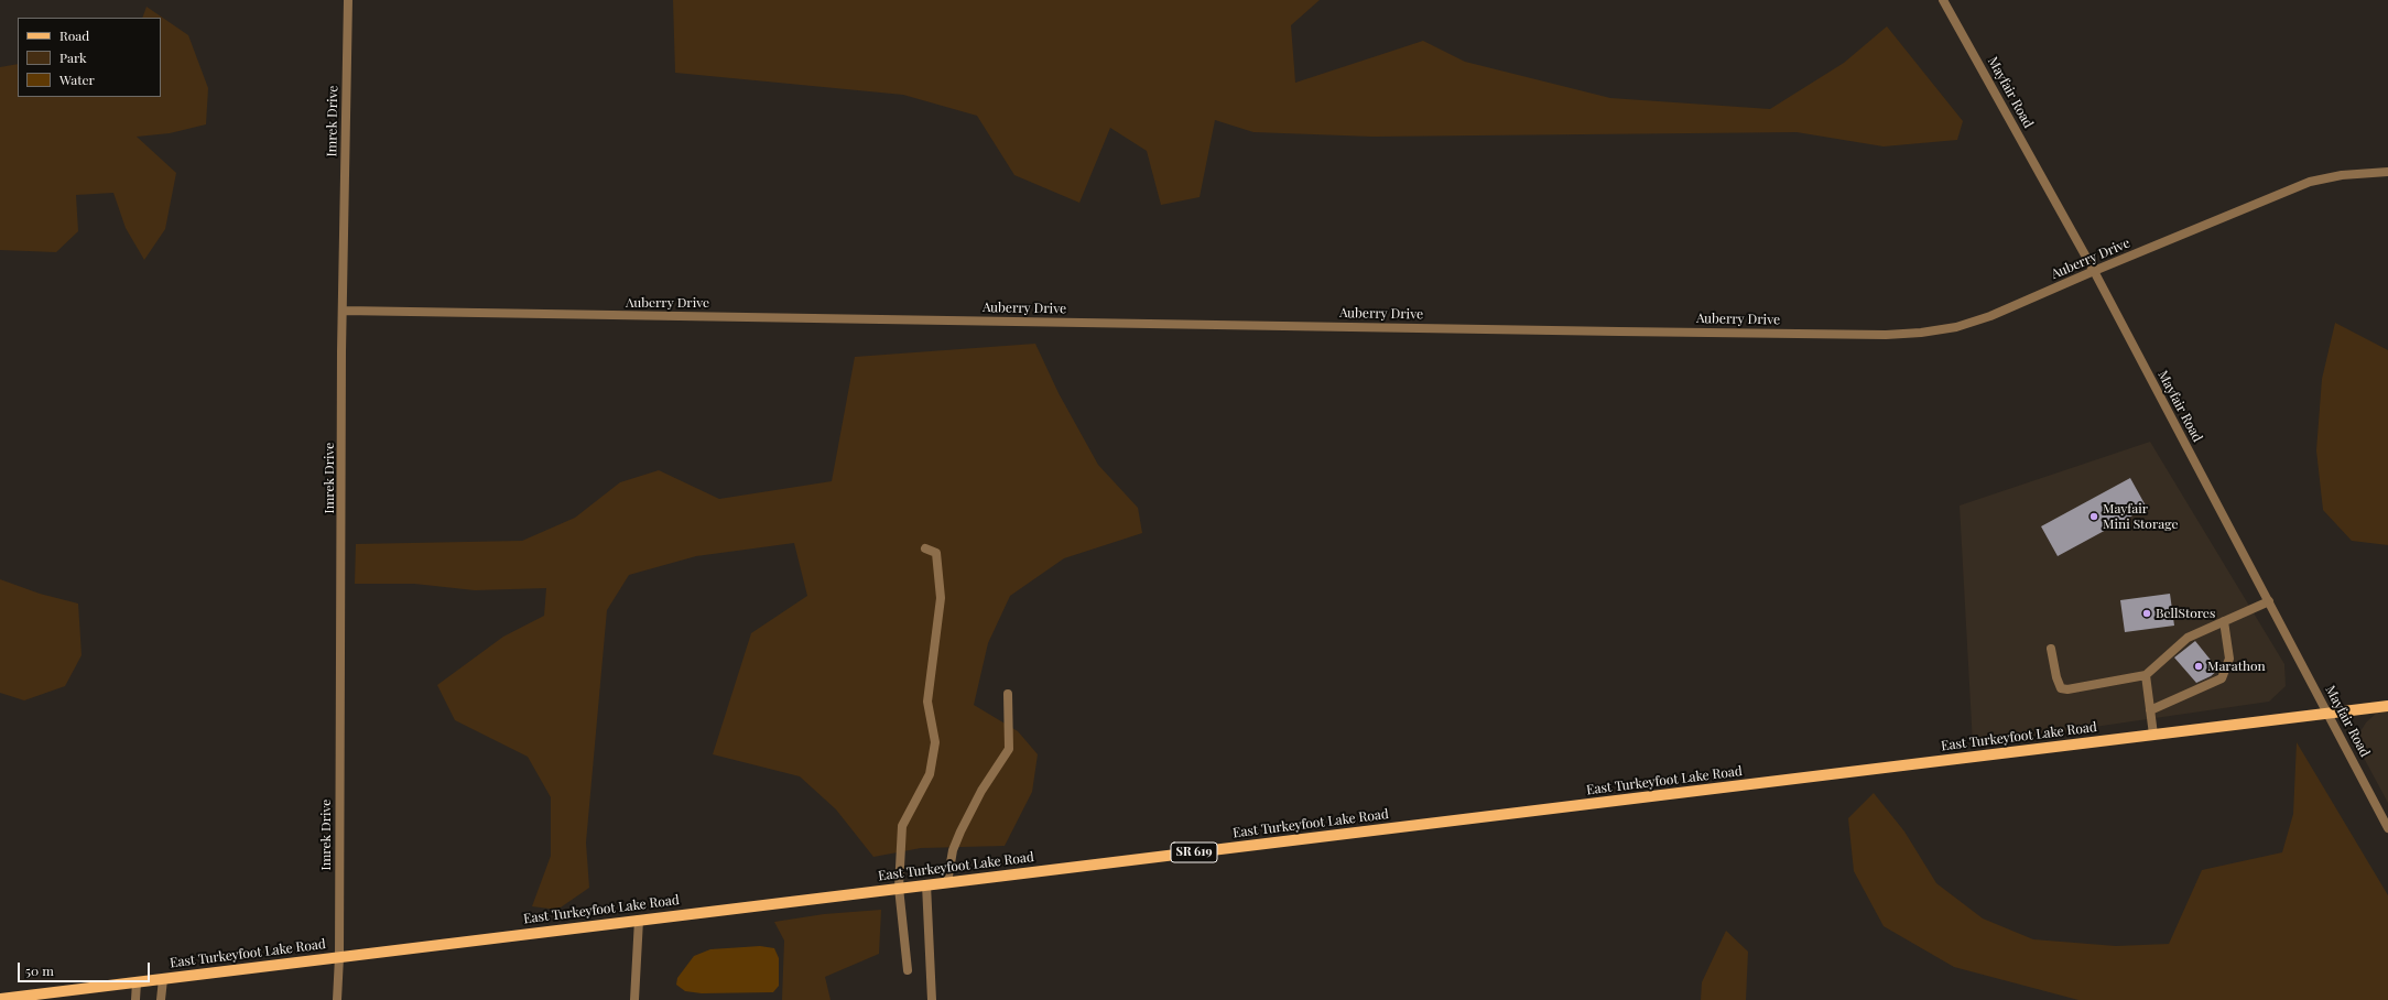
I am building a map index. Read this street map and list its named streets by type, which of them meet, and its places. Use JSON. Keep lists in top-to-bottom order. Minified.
{"streets":{"main road":["East Turkeyfoot Lake Road","SR 619"],"street":["Mayfair Road","Imrek Drive","Auberry Drive"]},"crossings":[["Mayfair Road","Auberry Drive"],["Mayfair Road","East Turkeyfoot Lake Road"],["Imrek Drive","Auberry Drive"],["Imrek Drive","East Turkeyfoot Lake Road"]],"places":["Mayfair Mini Storage","BellStores","Marathon"],"legend":["Road","Park","Water"],"scale_bar":"50 m"}
